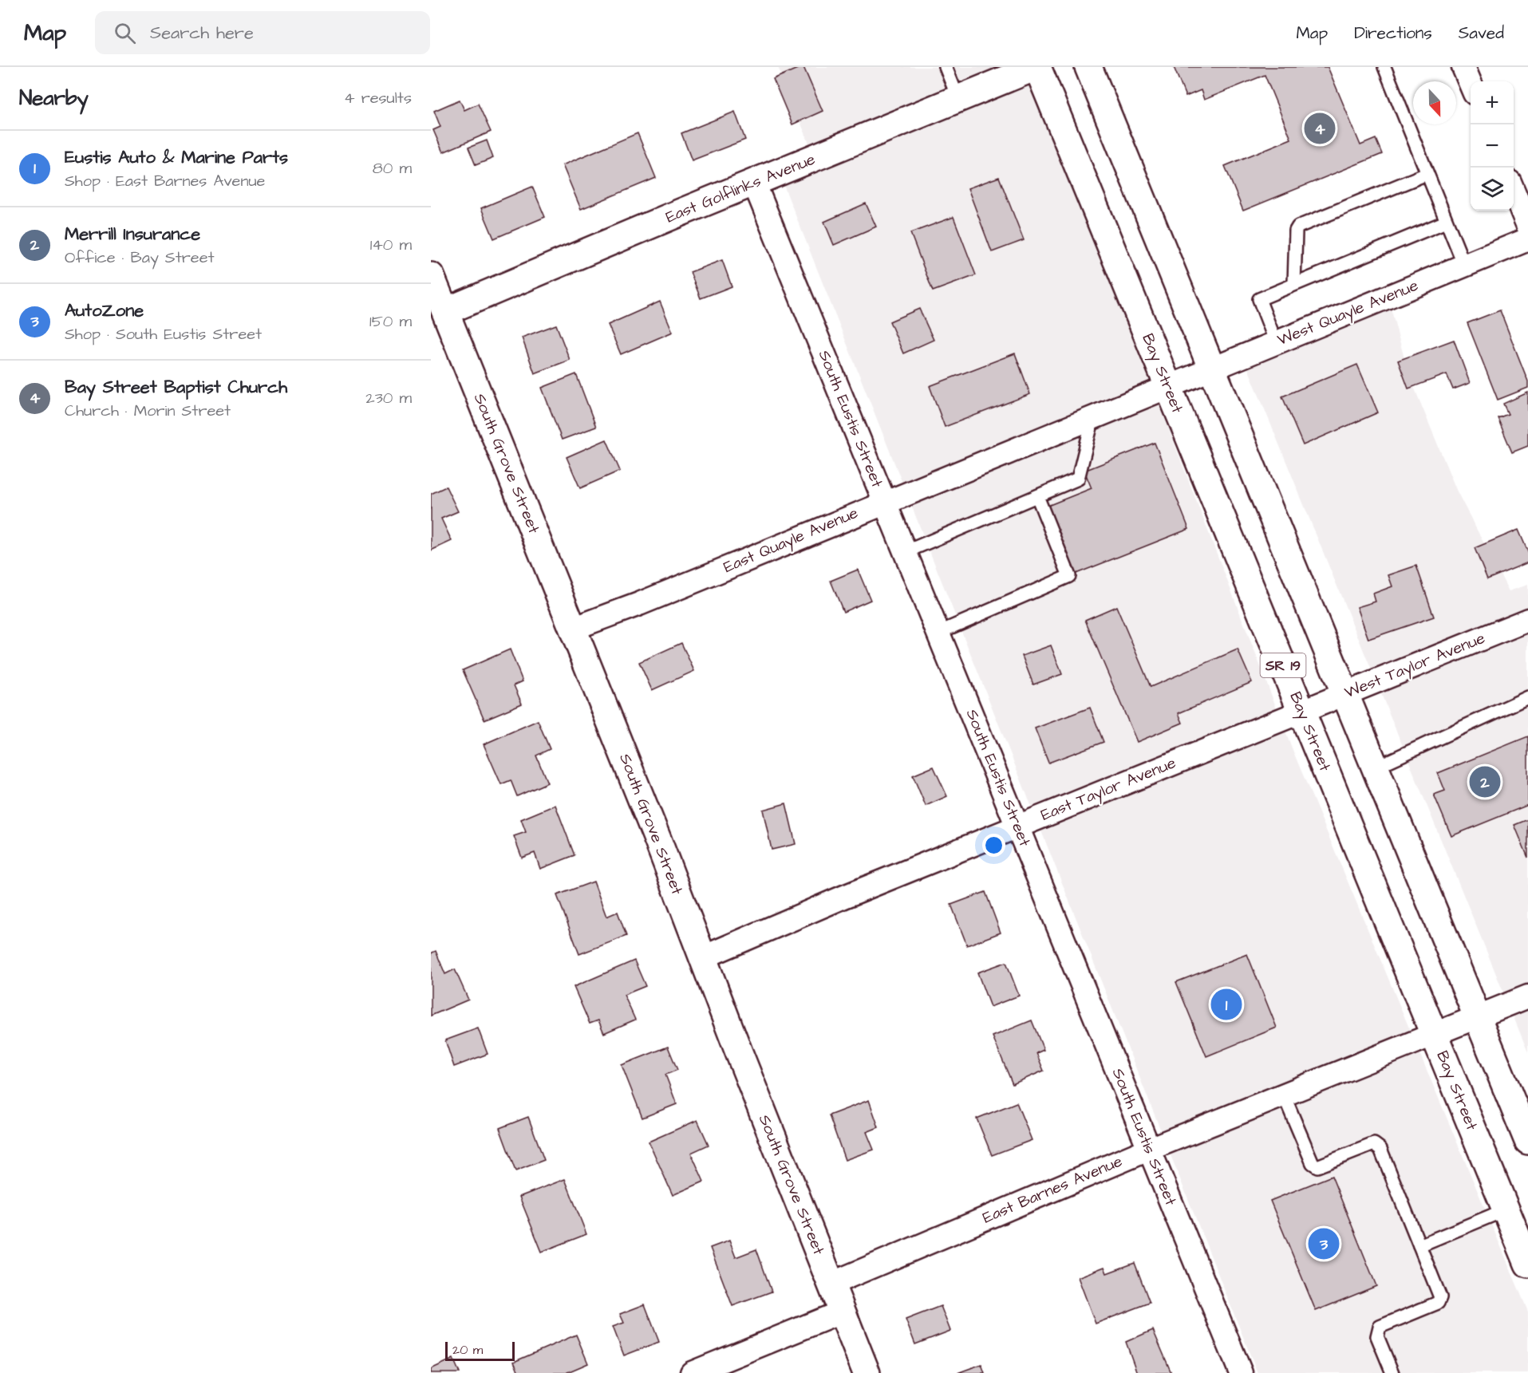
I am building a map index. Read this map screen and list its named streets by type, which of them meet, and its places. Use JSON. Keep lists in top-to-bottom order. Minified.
{"streets":{"main road":["East Golflinks Avenue","Bay Street","South Grove Street","SR 19"],"street":["West Quayle Avenue","South Eustis Street","East Quayle Avenue","West Taylor Avenue","East Taylor Avenue","East Barnes Avenue"]},"crossings":[["East Golflinks Avenue","Bay Street"],["East Golflinks Avenue","South Eustis Street"],["East Golflinks Avenue","South Grove Street"],["West Quayle Avenue","Bay Street"],["West Quayle Avenue","East Quayle Avenue"],["West Quayle Avenue","SR 19"],["Bay Street","East Quayle Avenue"],["Bay Street","West Taylor Avenue"],["Bay Street","East Taylor Avenue"],["Bay Street","East Barnes Avenue"],["South Eustis Street","East Quayle Avenue"],["South Eustis Street","East Taylor Avenue"],["South Eustis Street","East Barnes Avenue"],["South Grove Street","East Quayle Avenue"],["South Grove Street","East Taylor Avenue"],["South Grove Street","East Barnes Avenue"],["SR 19","West Taylor Avenue"],["SR 19","East Barnes Avenue"],["West Taylor Avenue","East Taylor Avenue"]],"scale_bar":"20 m","north":"bottom","page":{"header":"Map","search":"Search here","nav":["Map","Directions","Saved"],"heading":["Nearby","4 results"],"map_buttons":["+","−"],"pins":["4","2","1","3"],"list":[{"mark":"1","name":"Eustis Auto & Marine Parts","note":"Shop · East Barnes Avenue","value":"80 m"},{"mark":"2","name":"Merrill Insurance","note":"Office · Bay Street","value":"140 m"},{"mark":"3","name":"AutoZone","note":"Shop · South Eustis Street","value":"150 m"},{"mark":"4","name":"Bay Street Baptist Church","note":"Church · Morin Street","value":"230 m"}],"scale":"20 m"}}
